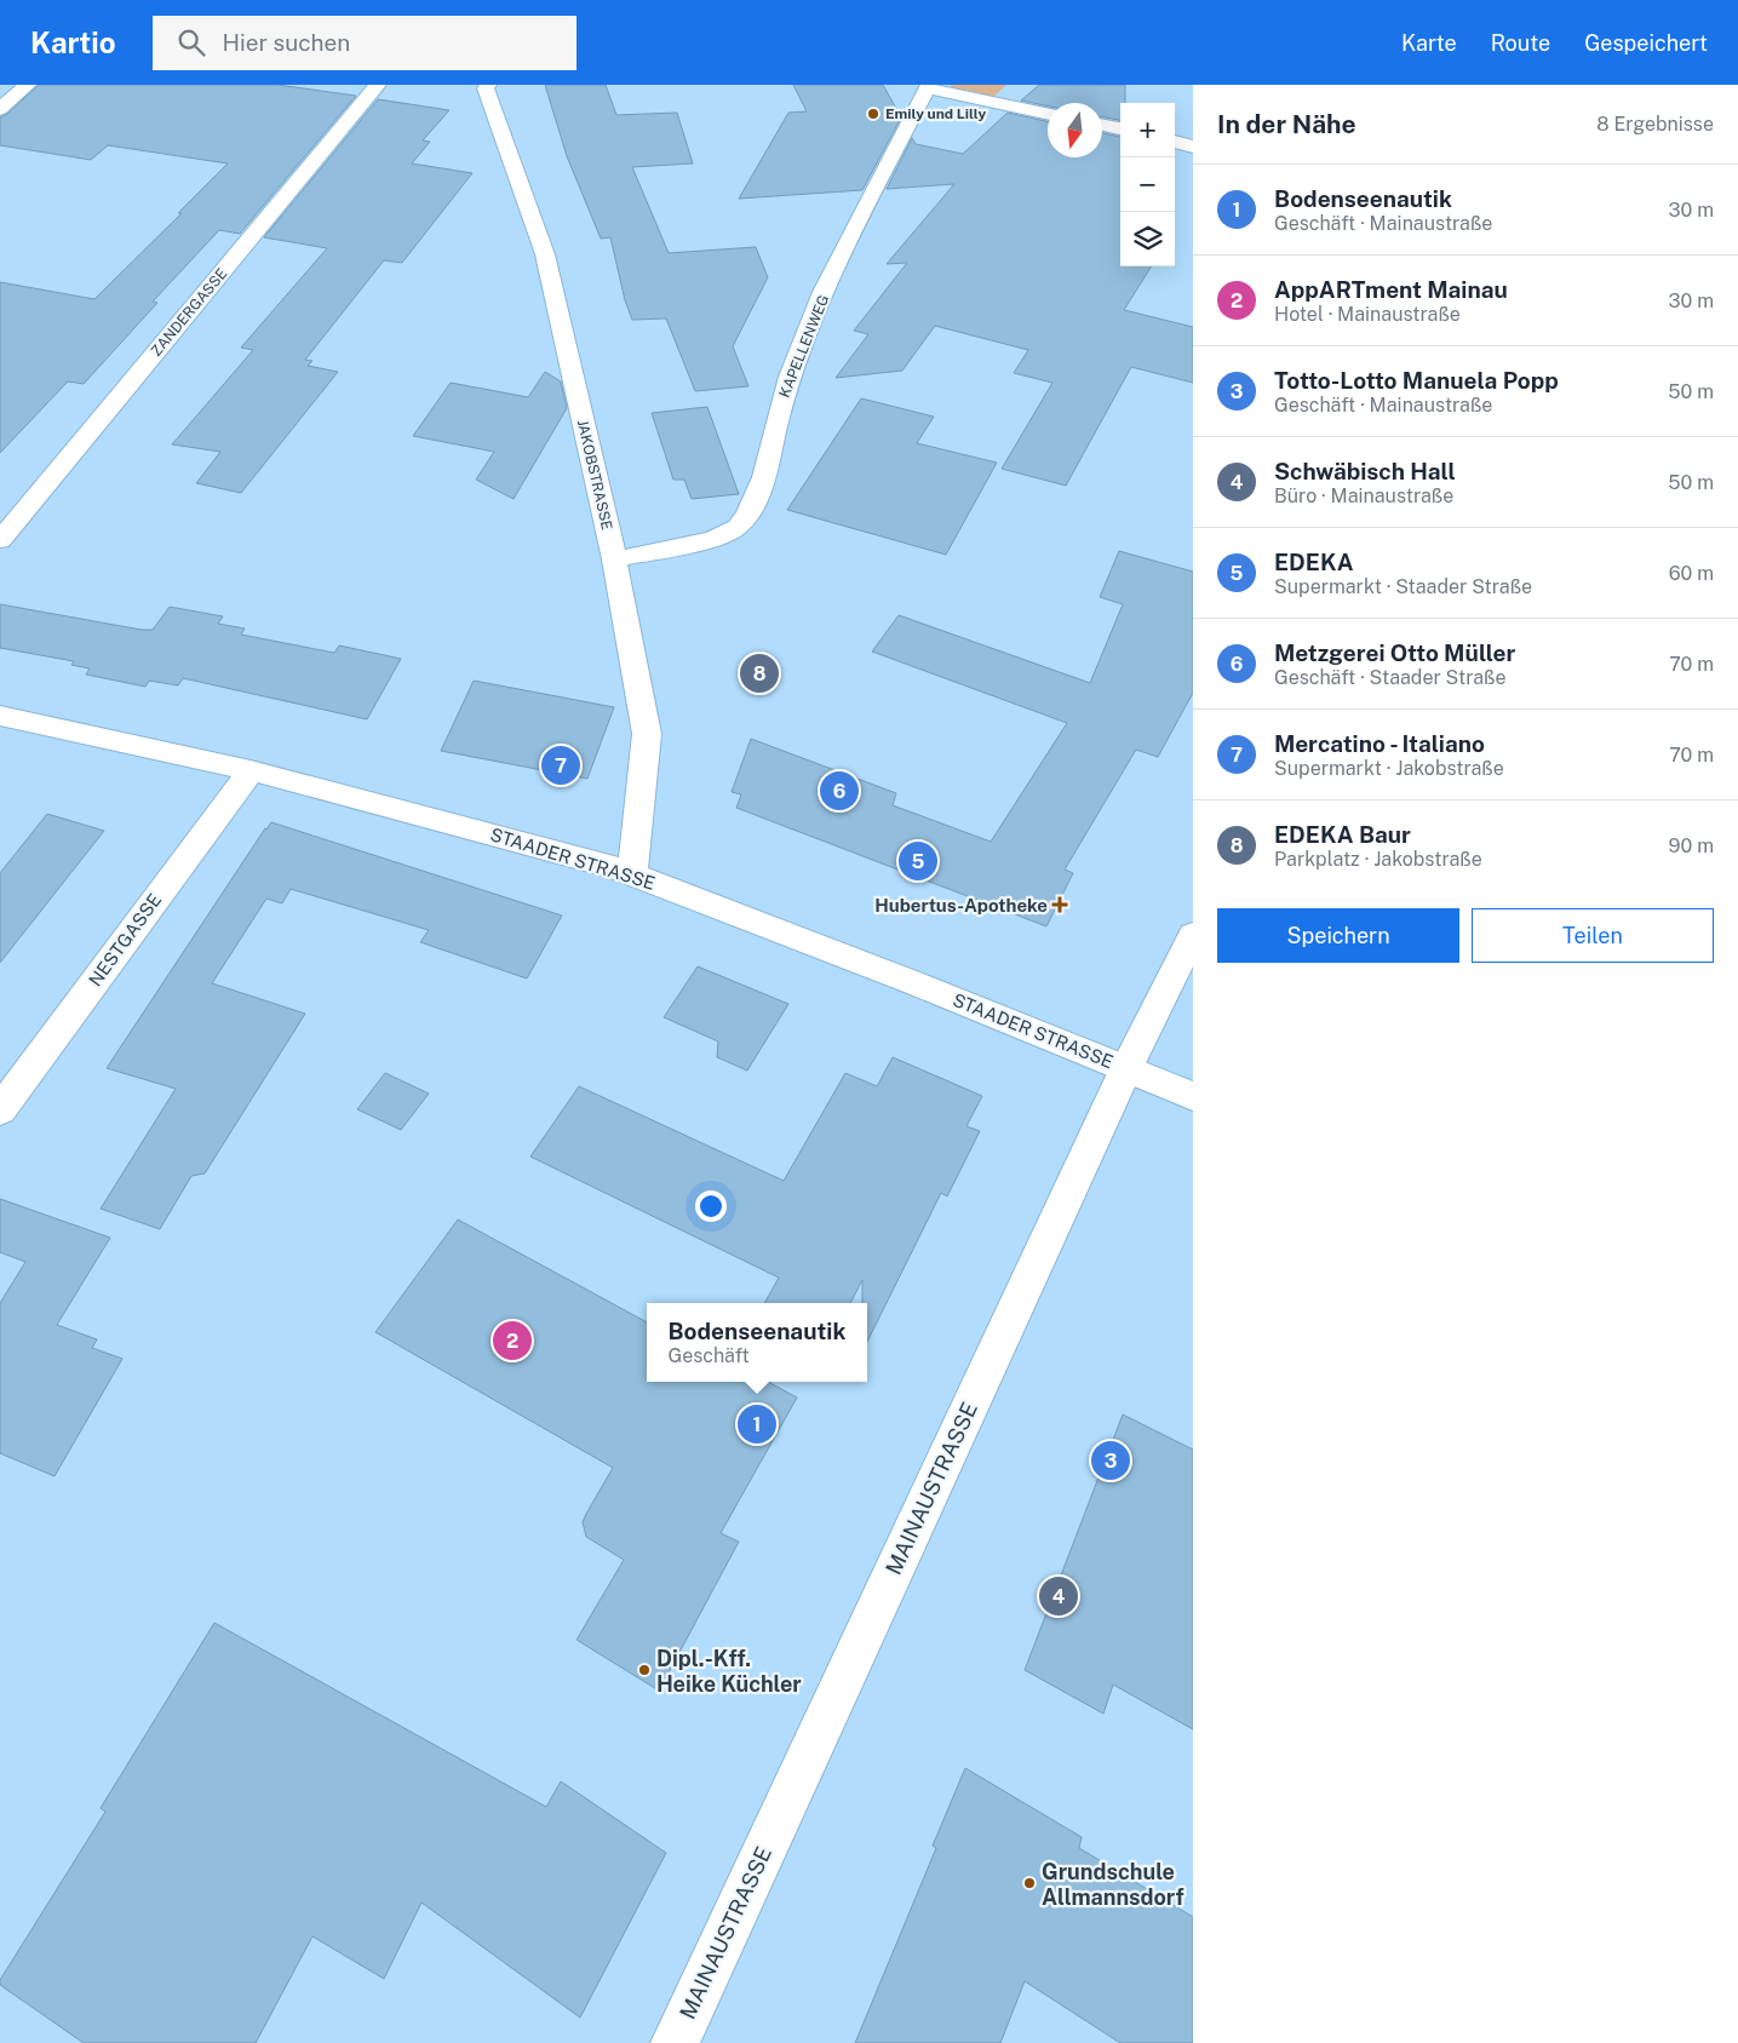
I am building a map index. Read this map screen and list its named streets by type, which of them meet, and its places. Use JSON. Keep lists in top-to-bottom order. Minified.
{"streets":{"street":["ZANDERGASSE","KAPELLENWEG","JAKOBSTRASSE","STAADER STRASSE","NESTGASSE","MAINAUSTRASSE"]},"crossings":[["KAPELLENWEG","JAKOBSTRASSE"],["JAKOBSTRASSE","STAADER STRASSE"],["STAADER STRASSE","NESTGASSE"],["STAADER STRASSE","MAINAUSTRASSE"]],"places":{"other":["Emily und Lilly","Dipl.-Kff. Heike Küchler","Grundschule Allmannsdorf"],"health":["Hubertus-Apotheke"]},"north":"bottom","page":{"header":"Kartio","search":"Hier suchen","nav":["Karte","Route","Gespeichert"],"heading":["In der Nähe","8 Ergebnisse"],"map_buttons":["+","−"],"list":[{"mark":"1","name":"Bodenseenautik","note":"Geschäft · Mainaustraße","value":"30 m"},{"mark":"2","name":"AppARTment Mainau","note":"Hotel · Mainaustraße","value":"30 m"},{"mark":"3","name":"Totto-Lotto Manuela Popp","note":"Geschäft · Mainaustraße","value":"50 m"},{"mark":"4","name":"Schwäbisch Hall","note":"Büro · Mainaustraße","value":"50 m"},{"mark":"5","name":"EDEKA","note":"Supermarkt · Staader Straße","value":"60 m"},{"mark":"6","name":"Metzgerei Otto Müller","note":"Geschäft · Staader Straße","value":"70 m"},{"mark":"7","name":"Mercatino - Italiano","note":"Supermarkt · Jakobstraße","value":"70 m"},{"mark":"8","name":"EDEKA Baur","note":"Parkplatz · Jakobstraße","value":"90 m"}],"pins":["8","7","6","5","2","1","3","4"],"buttons":["Speichern","Teilen"],"popup":["Bodenseenautik","Geschäft"]}}
